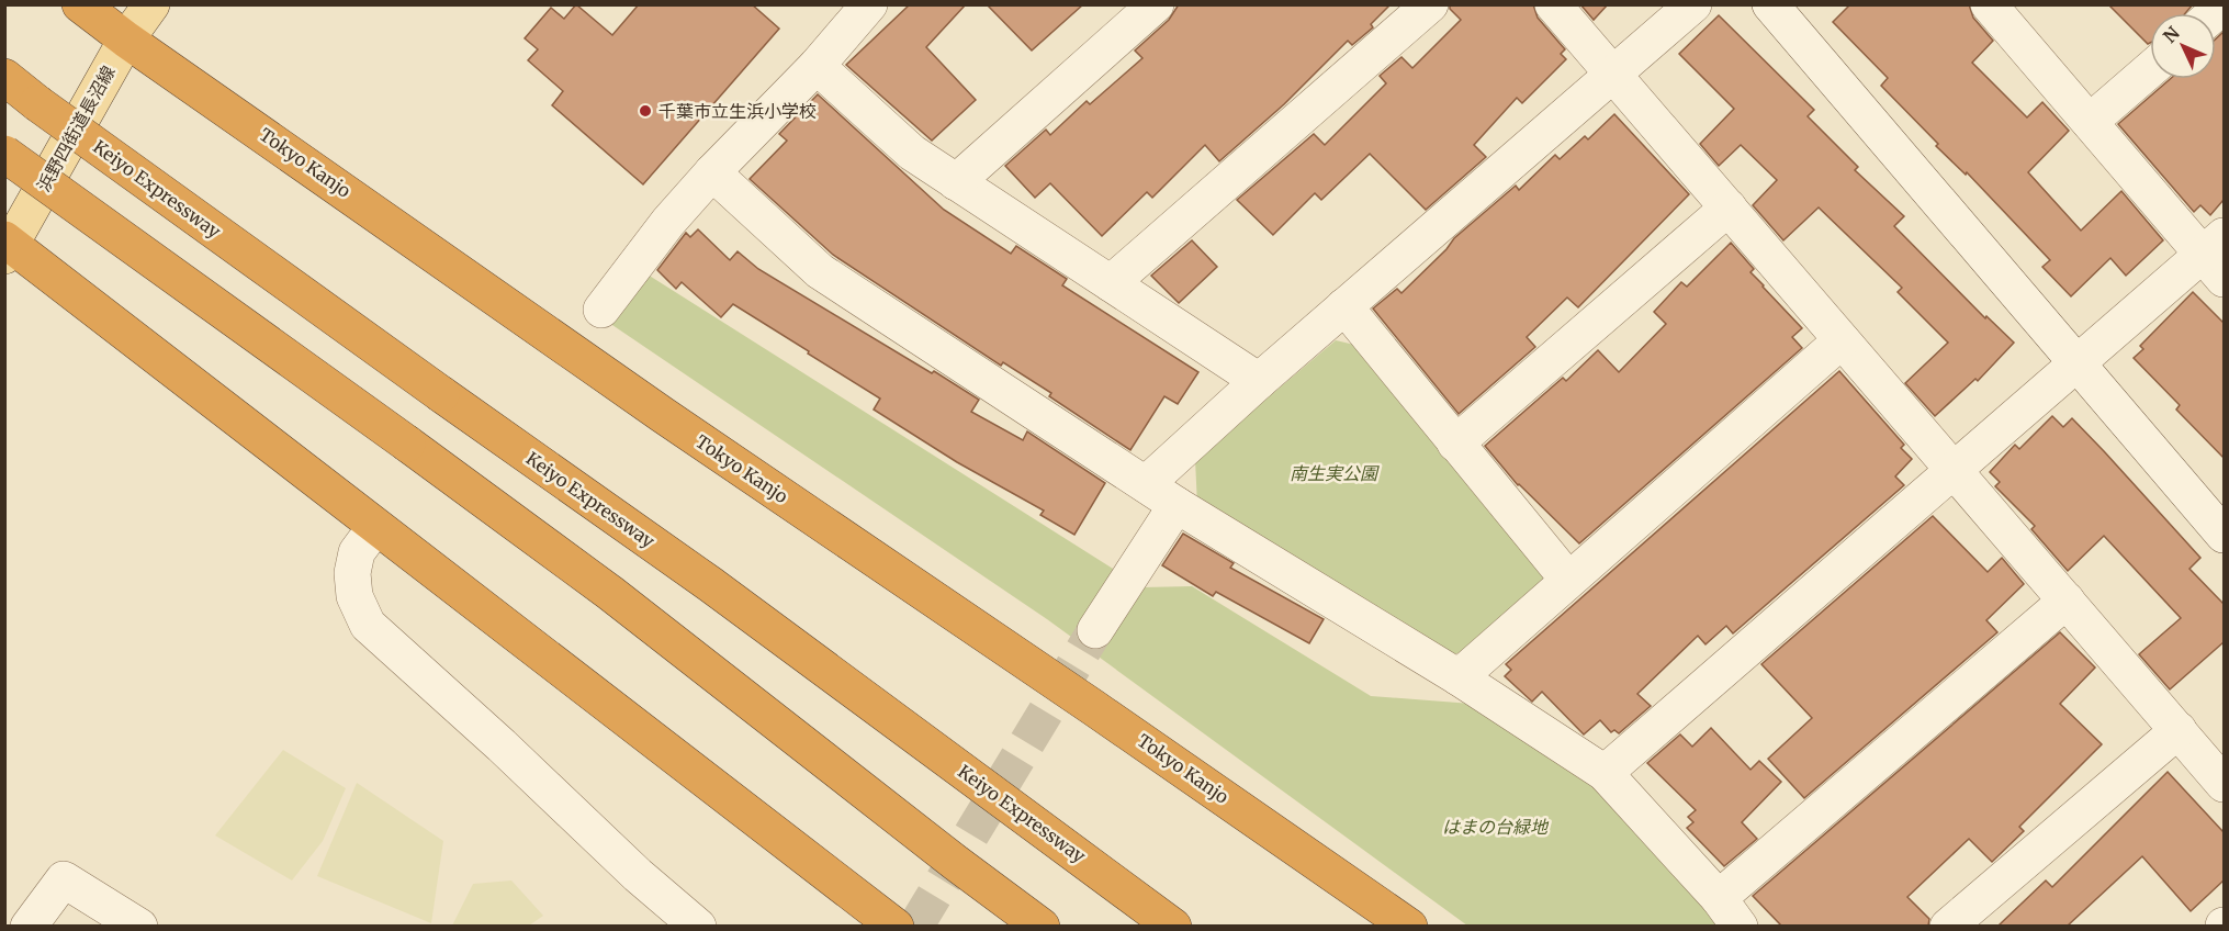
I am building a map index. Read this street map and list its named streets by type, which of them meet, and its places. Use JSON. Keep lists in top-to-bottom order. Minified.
{"streets":{"highway":["Tokyo Kanjo","Keiyo Expressway"],"main road":["浜野四街道長沼線"]},"crossings":[["浜野四街道長沼線","Tokyo Kanjo"]],"parks":["南生実公園","はまの台緑地"],"places":["千葉市立生浜小学校"],"north":"top left"}
